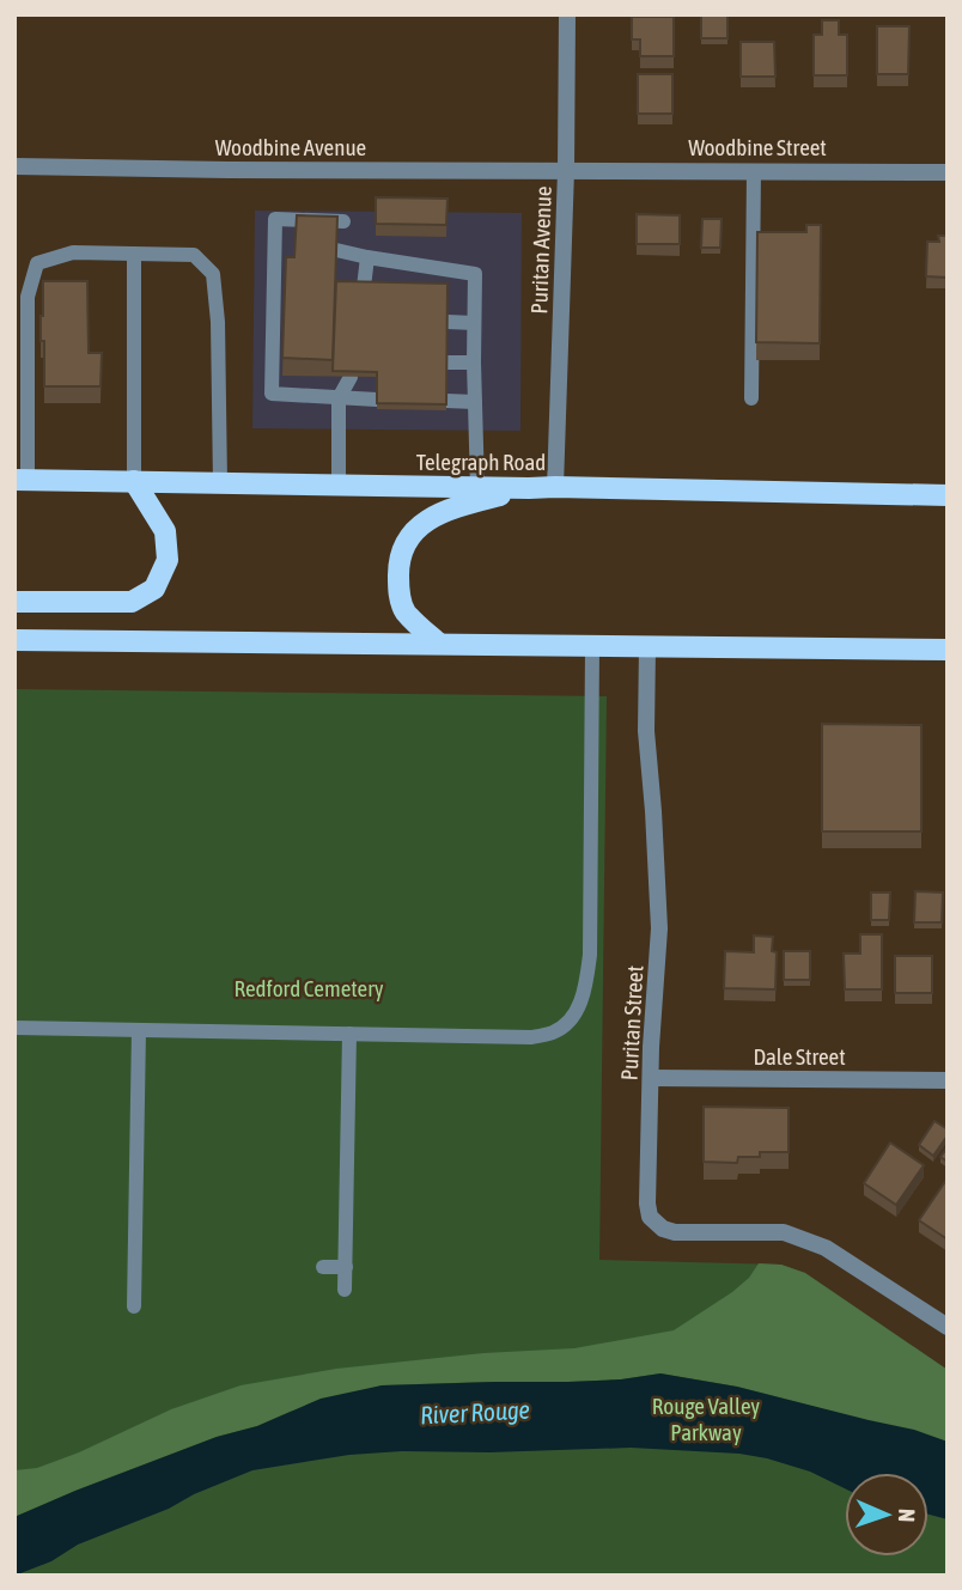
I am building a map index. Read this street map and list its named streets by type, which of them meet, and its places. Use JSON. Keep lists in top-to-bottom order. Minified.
{"streets":{"main road":["Telegraph Road"],"street":["Woodbine Avenue","Woodbine Street","Puritan Avenue","Puritan Street","Dale Street"]},"crossings":[["Woodbine Avenue","Woodbine Street"],["Woodbine Avenue","Puritan Avenue"],["Woodbine Street","Puritan Avenue"],["Puritan Avenue","Telegraph Road"],["Puritan Street","Dale Street"]],"water":["River Rouge"],"parks":["Redford Cemetery","Rouge Valley Parkway"],"north":"right"}
